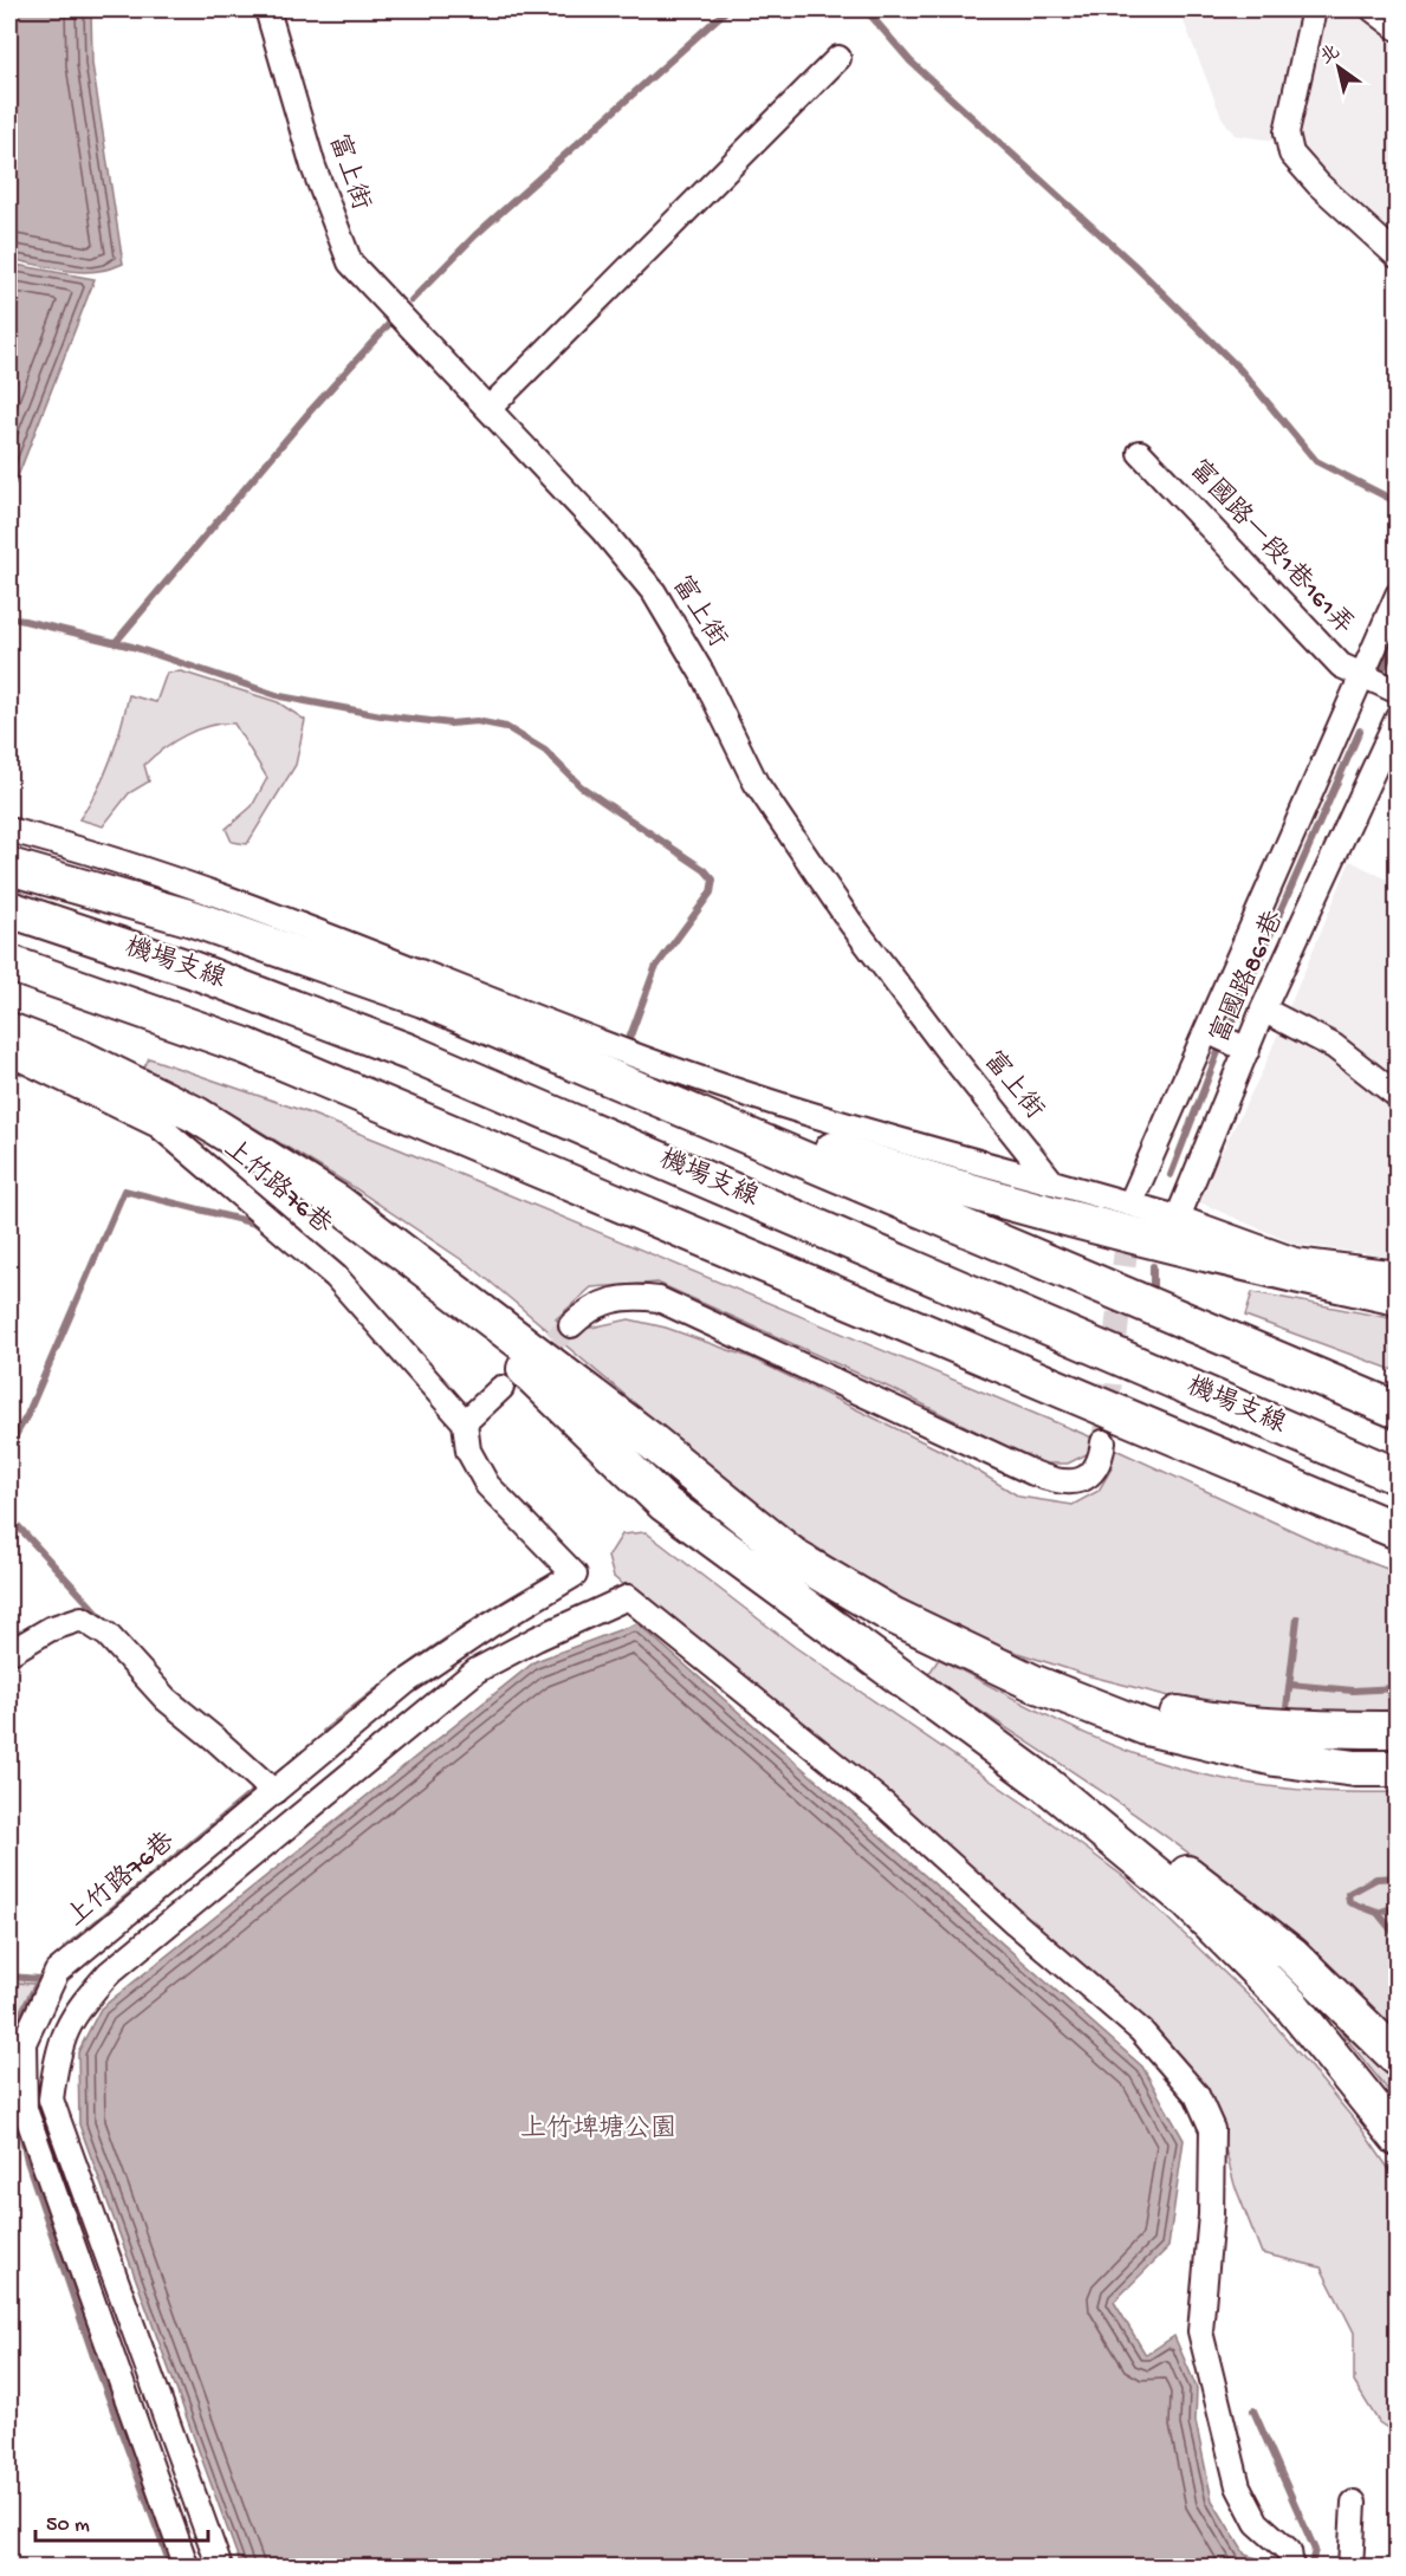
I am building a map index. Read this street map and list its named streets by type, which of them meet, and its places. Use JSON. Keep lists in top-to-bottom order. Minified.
{"streets":{"highway":["機場支線"],"street":["富上街","富國路一段1巷161弄","富國路861巷","上竹路76巷"]},"parks":["上竹埤塘公園"],"scale_bar":"50 m","north":"top left"}
